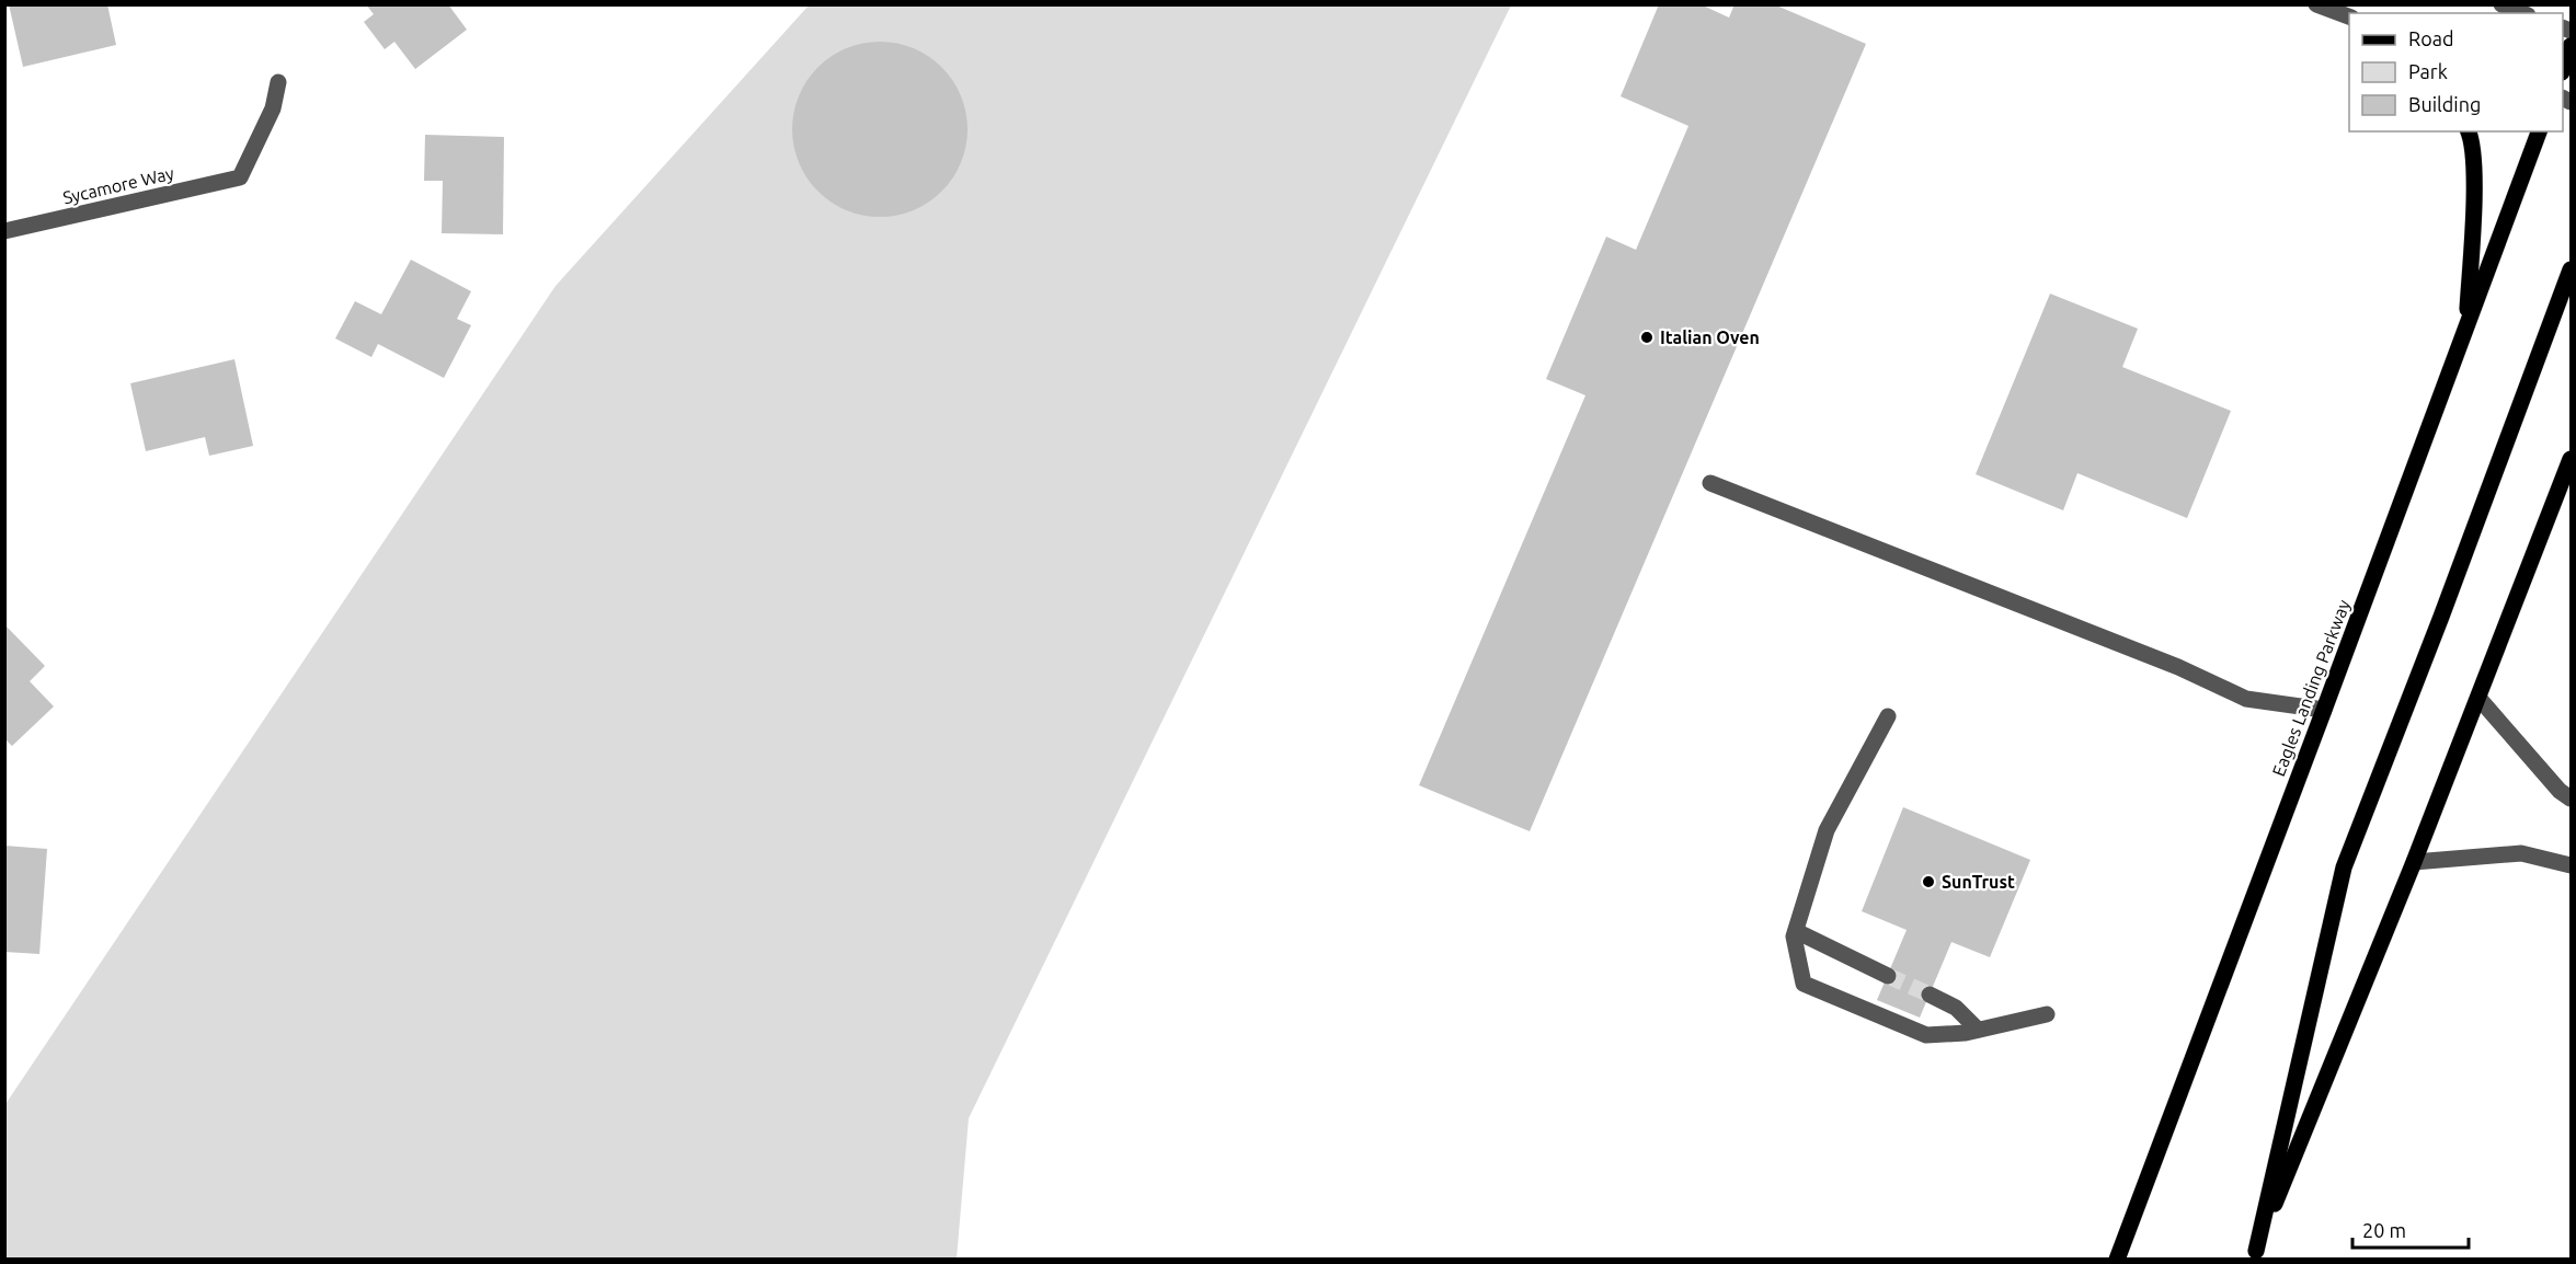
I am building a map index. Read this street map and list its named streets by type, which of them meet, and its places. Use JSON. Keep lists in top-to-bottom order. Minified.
{"streets":{"main road":["Eagles Landing Parkway"],"street":["Sycamore Way"]},"places":["Italian Oven","SunTrust"],"legend":["Road","Park","Building"],"scale_bar":"20 m"}
